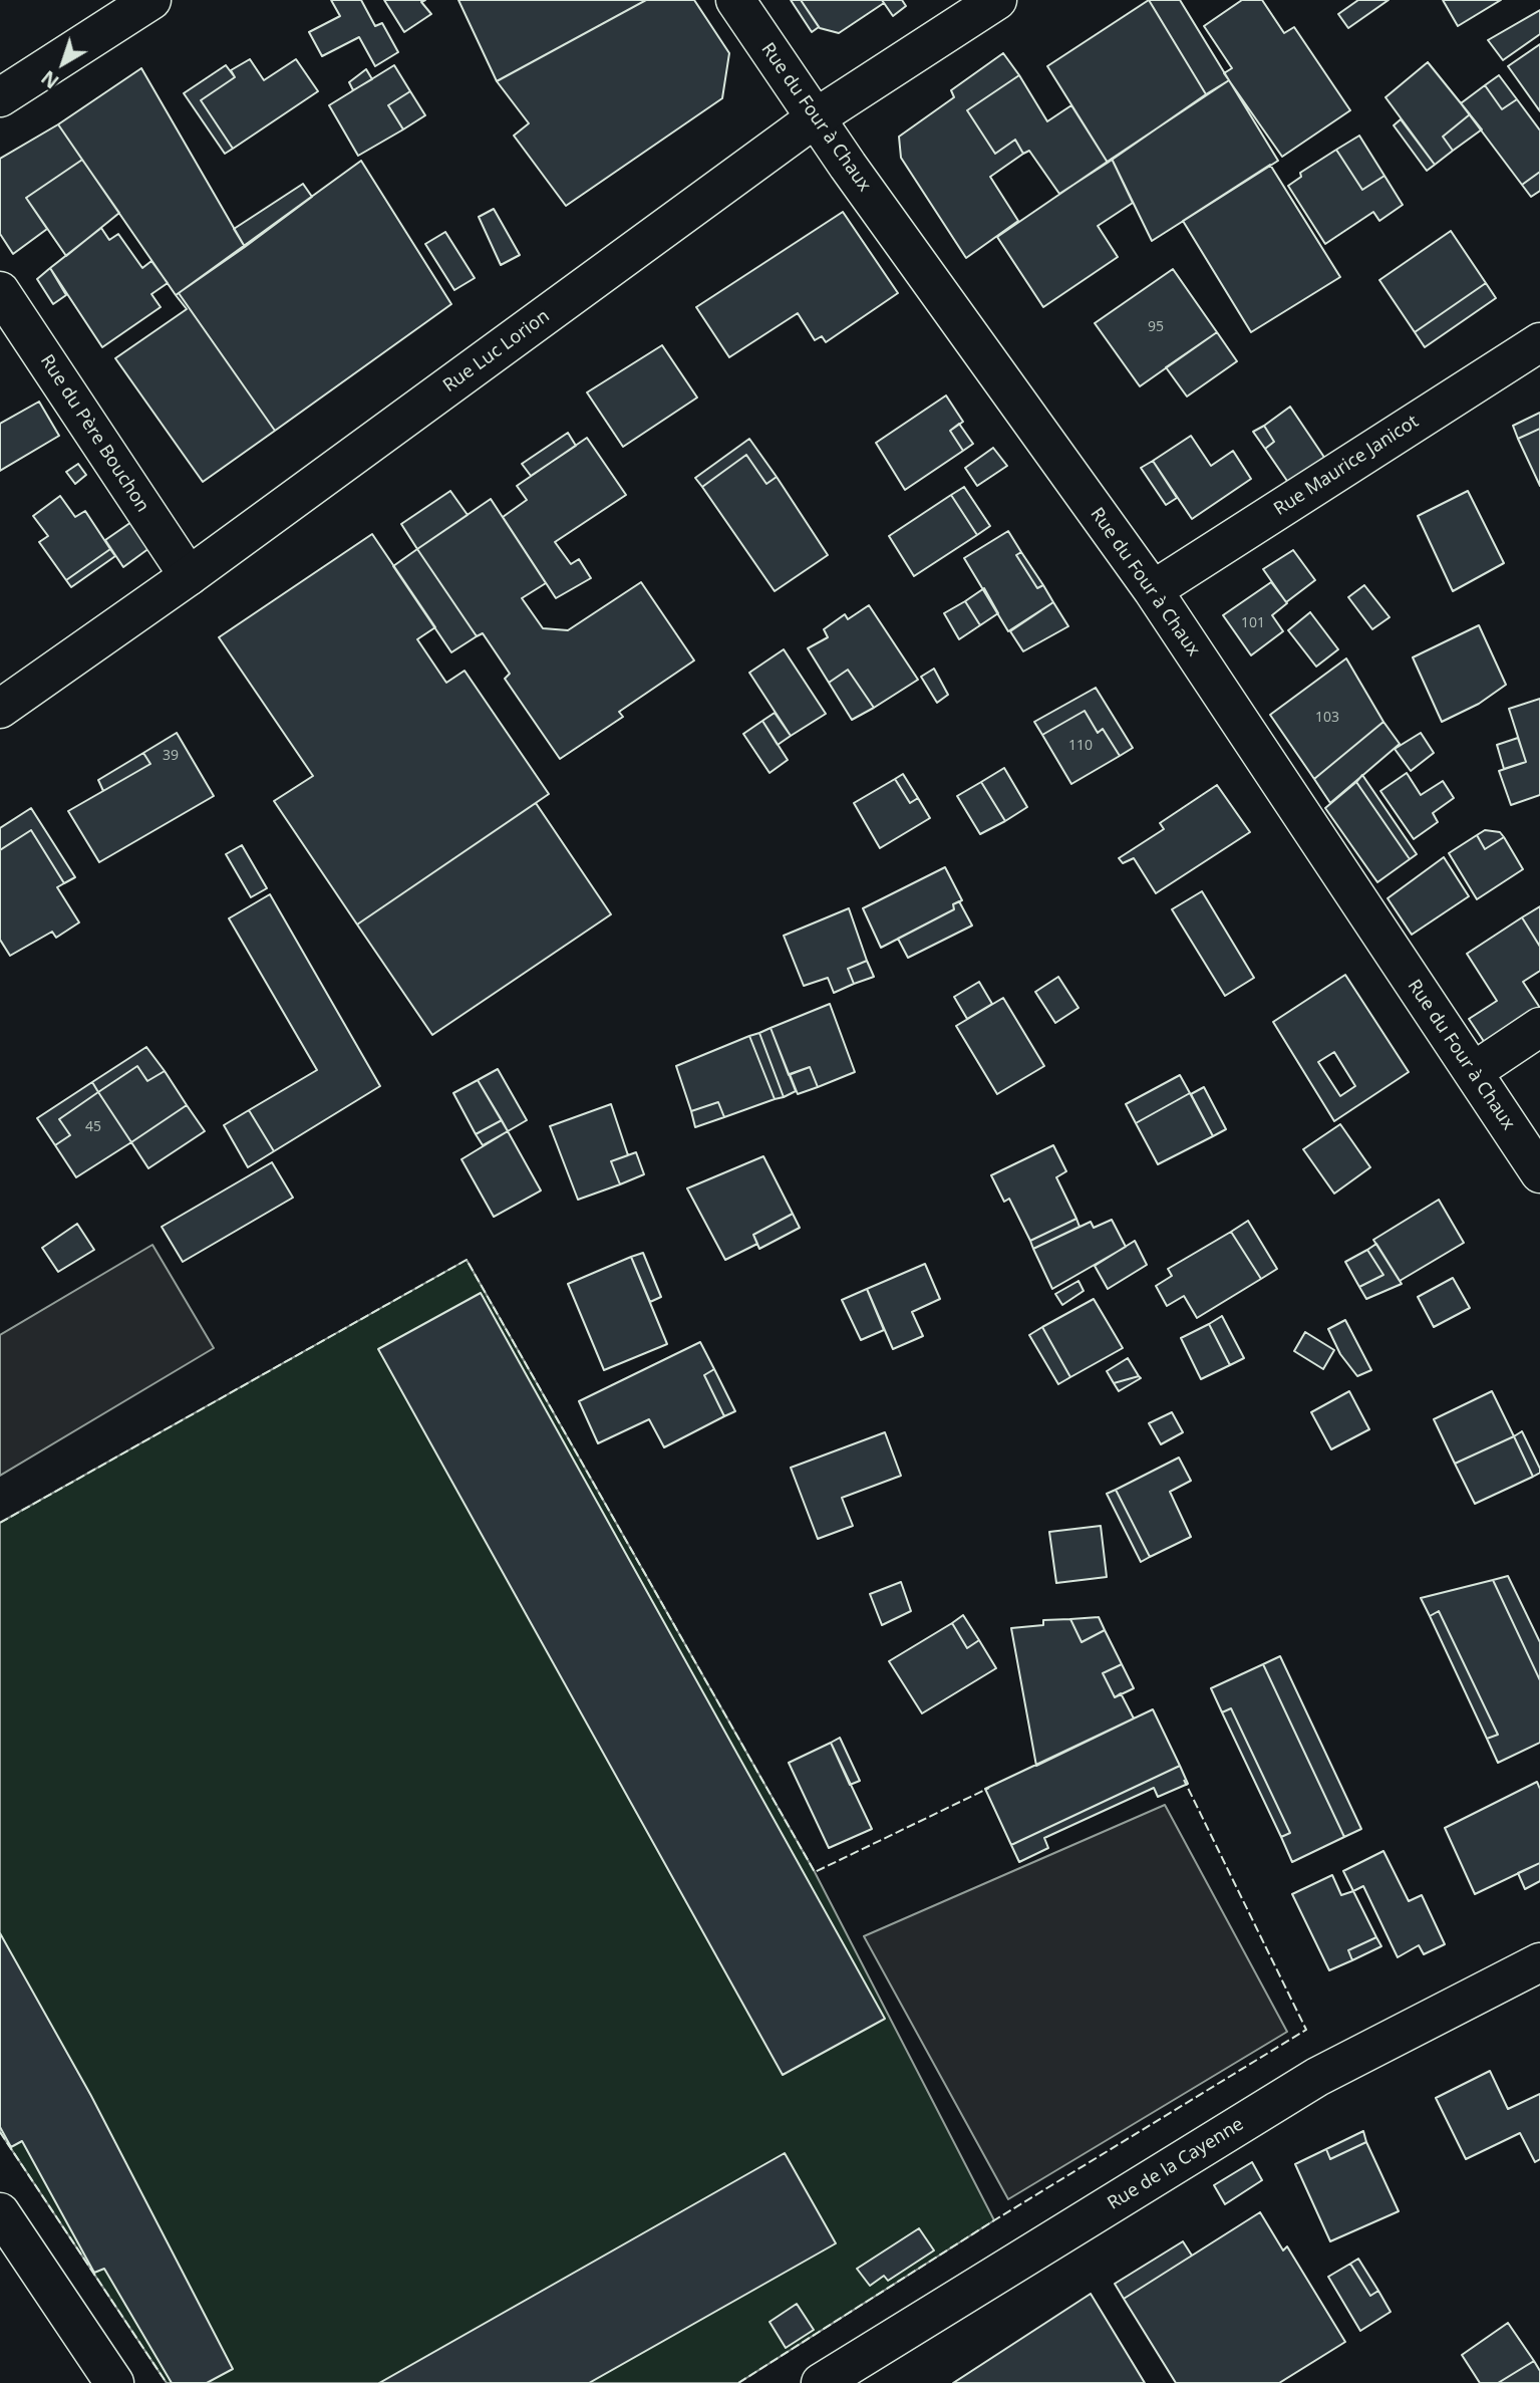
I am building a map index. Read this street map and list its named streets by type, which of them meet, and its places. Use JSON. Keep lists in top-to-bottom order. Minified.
{"streets":{"street":["Rue du Four à Chaux","Rue Luc Lorion","Rue du Père Bouchon","Rue Maurice Janicot","Rue de la Cayenne"]},"crossings":[["Rue du Four à Chaux","Rue Luc Lorion"],["Rue du Four à Chaux","Rue Maurice Janicot"],["Rue Luc Lorion","Rue du Père Bouchon"]],"house_numbers":["95","101","103","110","39","45"],"north":"bottom left"}
